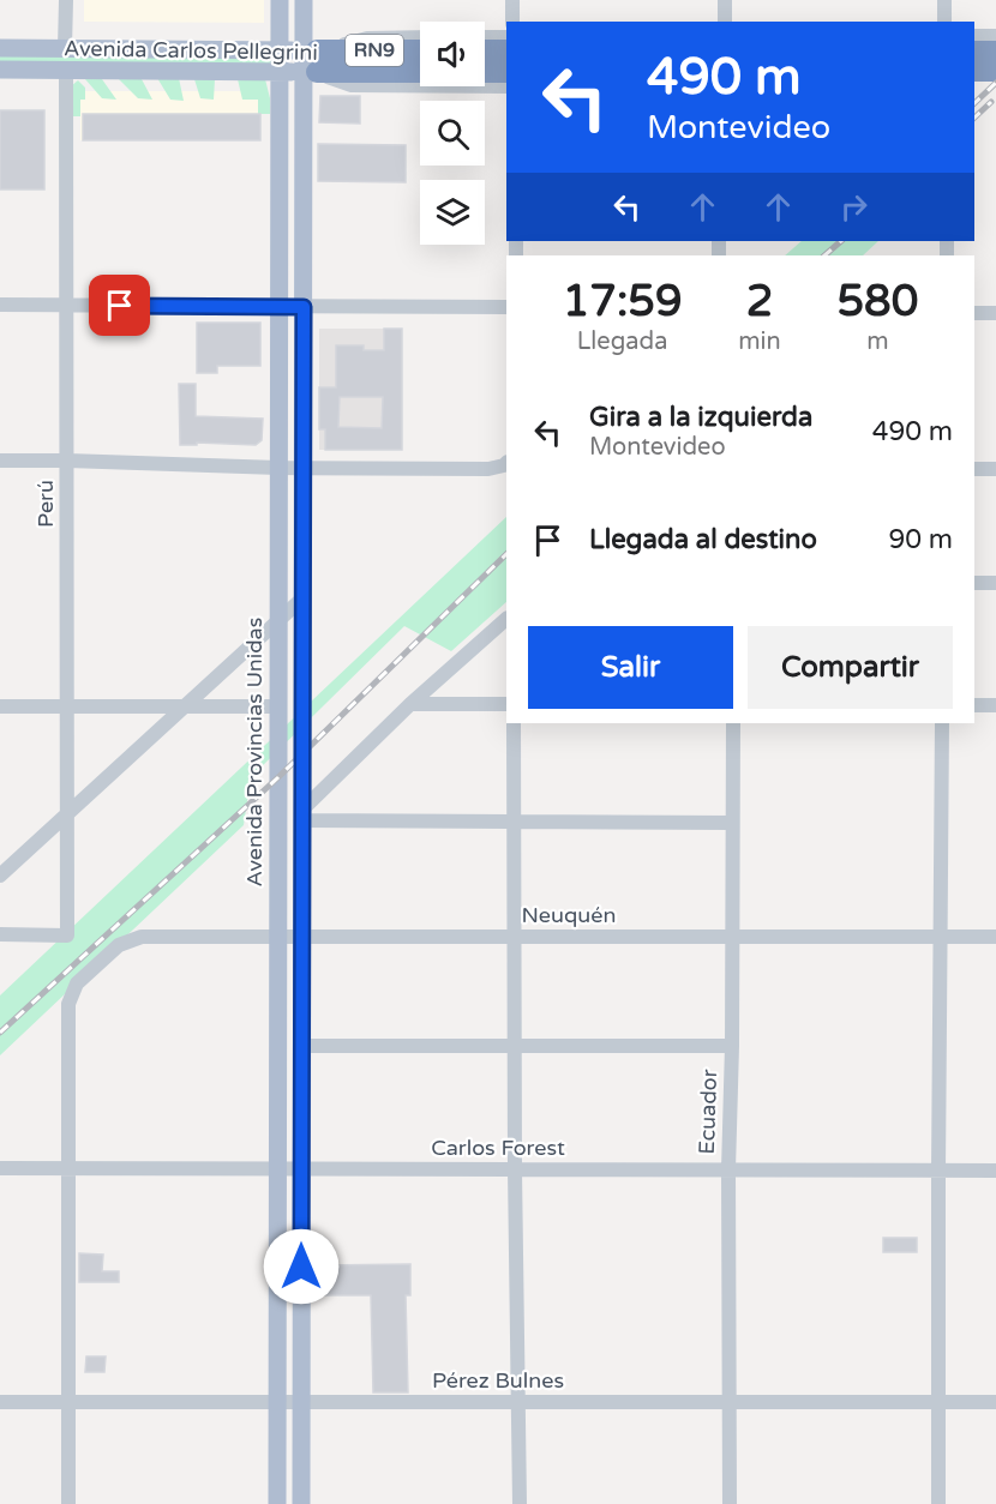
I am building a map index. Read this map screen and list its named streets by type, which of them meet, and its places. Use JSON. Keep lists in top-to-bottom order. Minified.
{"streets":{"highway":["RN9"],"main road":["Avenida Carlos Pellegrini","Avenida Provincias Unidas"],"street":["Perú","Neuquén","Ecuador","Carlos Forest","Pérez Bulnes"]},"crossings":[["Avenida Carlos Pellegrini","RN9"],["Avenida Carlos Pellegrini","Perú"],["Avenida Carlos Pellegrini","Avenida Provincias Unidas"],["Avenida Provincias Unidas","Neuquén"],["Avenida Provincias Unidas","Carlos Forest"],["Avenida Provincias Unidas","Pérez Bulnes"],["Neuquén","Ecuador"],["Neuquén","Carlos Forest"],["Ecuador","Carlos Forest"],["Ecuador","Pérez Bulnes"]],"page":{"turn":["490 m","Montevideo"],"eta":["17:59","Llegada","2","min","580","m"],"list":[{"name":"Gira a la izquierda","note":"Montevideo","value":"490 m"},{"name":"Llegada al destino","value":"90 m"}],"buttons":["Salir","Compartir"]}}
